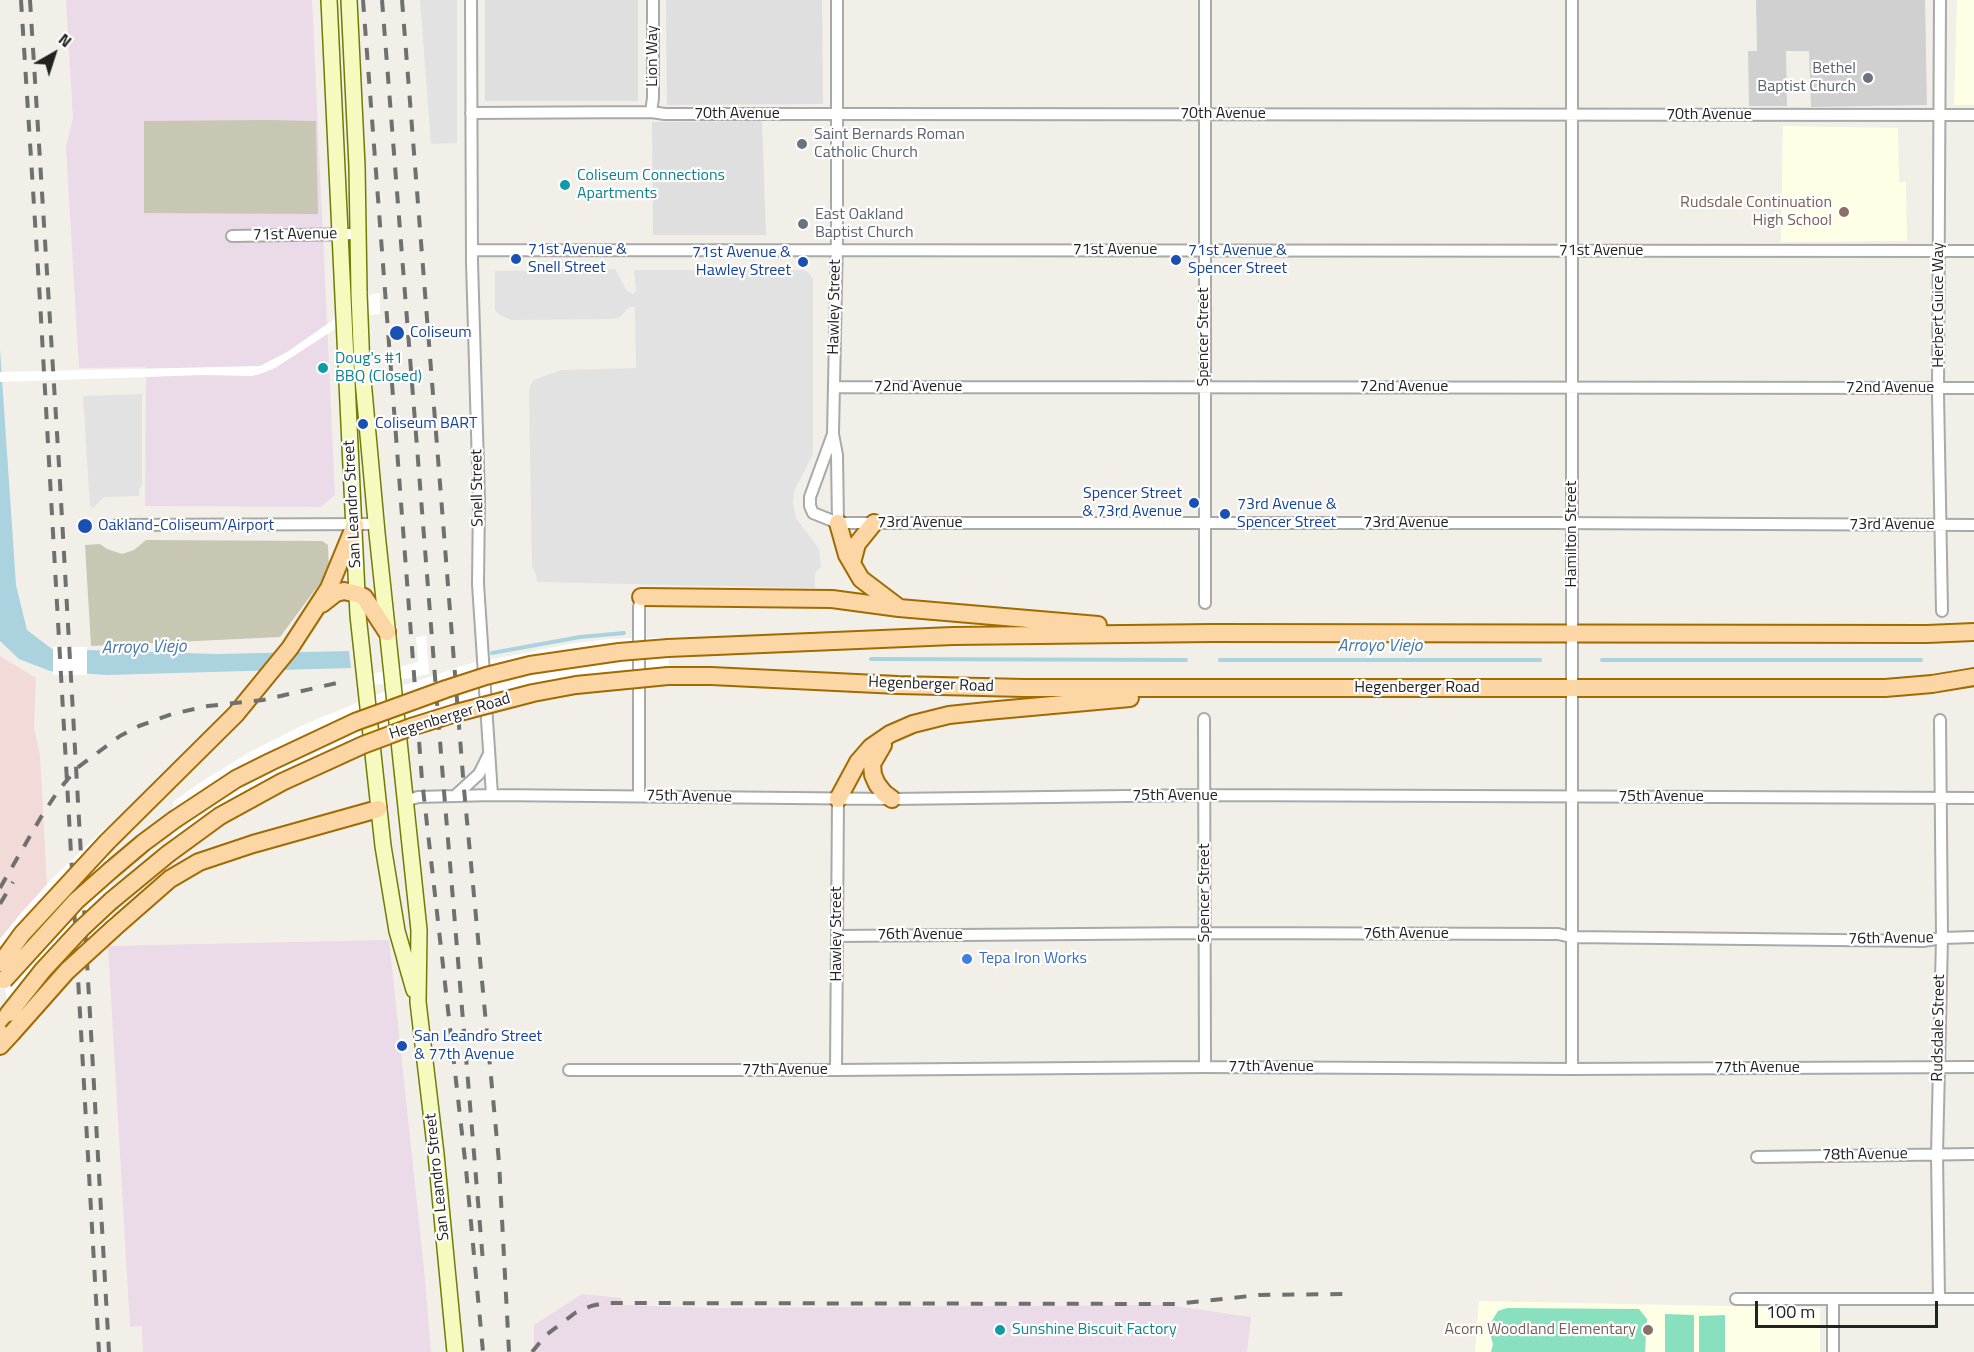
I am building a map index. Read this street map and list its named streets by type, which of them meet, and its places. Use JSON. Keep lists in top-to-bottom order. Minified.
{"streets":{"main road":["San Leandro Street","Hegenberger Road","75th Avenue"],"street":["Lion Way","70th Avenue","71st Avenue","Herbert Guice Way","Hawley Street","Spencer Street","72nd Avenue","Snell Street","73rd Avenue","Hamilton Street","76th Avenue","Rudsdale Street","77th Avenue","78th Avenue"]},"crossings":[["Lion Way","70th Avenue"],["70th Avenue","Herbert Guice Way"],["70th Avenue","Hawley Street"],["70th Avenue","Spencer Street"],["70th Avenue","Snell Street"],["70th Avenue","Hamilton Street"],["71st Avenue","Herbert Guice Way"],["71st Avenue","Hawley Street"],["71st Avenue","Spencer Street"],["71st Avenue","Snell Street"],["71st Avenue","San Leandro Street"],["71st Avenue","Hamilton Street"],["Herbert Guice Way","72nd Avenue"],["Herbert Guice Way","73rd Avenue"],["Hawley Street","72nd Avenue"],["Hawley Street","73rd Avenue"],["Hawley Street","75th Avenue"],["Hawley Street","76th Avenue"],["Hawley Street","77th Avenue"],["Spencer Street","72nd Avenue"],["Spencer Street","73rd Avenue"],["Spencer Street","75th Avenue"],["Spencer Street","76th Avenue"],["Spencer Street","77th Avenue"],["72nd Avenue","Hamilton Street"],["Snell Street","75th Avenue"],["San Leandro Street","75th Avenue"],["73rd Avenue","Hamilton Street"],["Hamilton Street","Hegenberger Road"],["Hamilton Street","75th Avenue"],["Hamilton Street","76th Avenue"],["Hamilton Street","77th Avenue"],["75th Avenue","Rudsdale Street"],["76th Avenue","Rudsdale Street"],["Rudsdale Street","77th Avenue"],["Rudsdale Street","78th Avenue"]],"water":["Arroyo Viejo"],"places":["Bethel Baptist Church","Saint Bernards Roman Catholic Church","Coliseum Connections Apartments","Rudsdale Continuation High School","East Oakland Baptist Church","71st Avenue & Snell Street","71st Avenue & Spencer Street","71st Avenue & Hawley Street","Coliseum","Doug's #1 BBQ (Closed)","Coliseum BART","Spencer Street & 73rd Avenue","73rd Avenue & Spencer Street","Oakland-Coliseum/Airport","Tepa Iron Works","San Leandro Street & 77th Avenue","Sunshine Biscuit Factory","Acorn Woodland Elementary"],"scale_bar":"100 m","north":"top right"}
